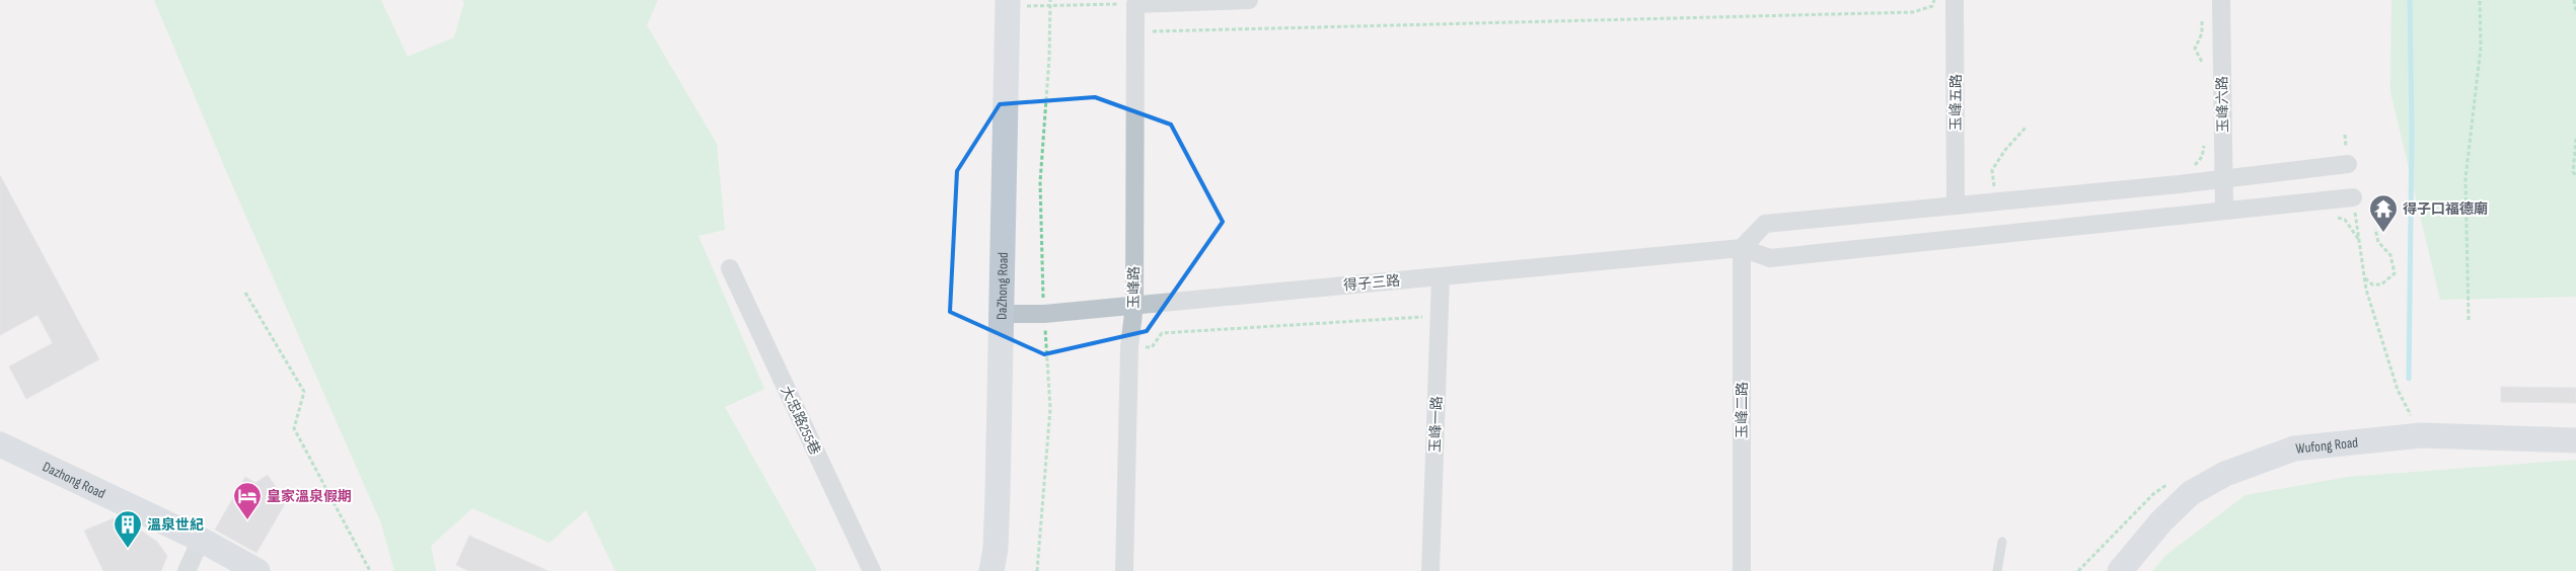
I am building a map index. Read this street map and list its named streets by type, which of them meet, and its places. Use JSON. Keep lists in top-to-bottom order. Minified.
{"streets":{"street":["玉峰五路","玉峰六路","得子三路","DaZhong Road","玉峰路","玉峰二路","大忠路255巷","玉峰一路","Wufong Road","Dazhong Road"]},"crossings":[["得子三路","DaZhong Road"],["得子三路","玉峰路"],["得子三路","玉峰二路"],["得子三路","玉峰一路"]],"places":{"temple":["得子口福德廟"],"hotel":["皇家溫泉假期"],"building":["溫泉世紀"]}}
